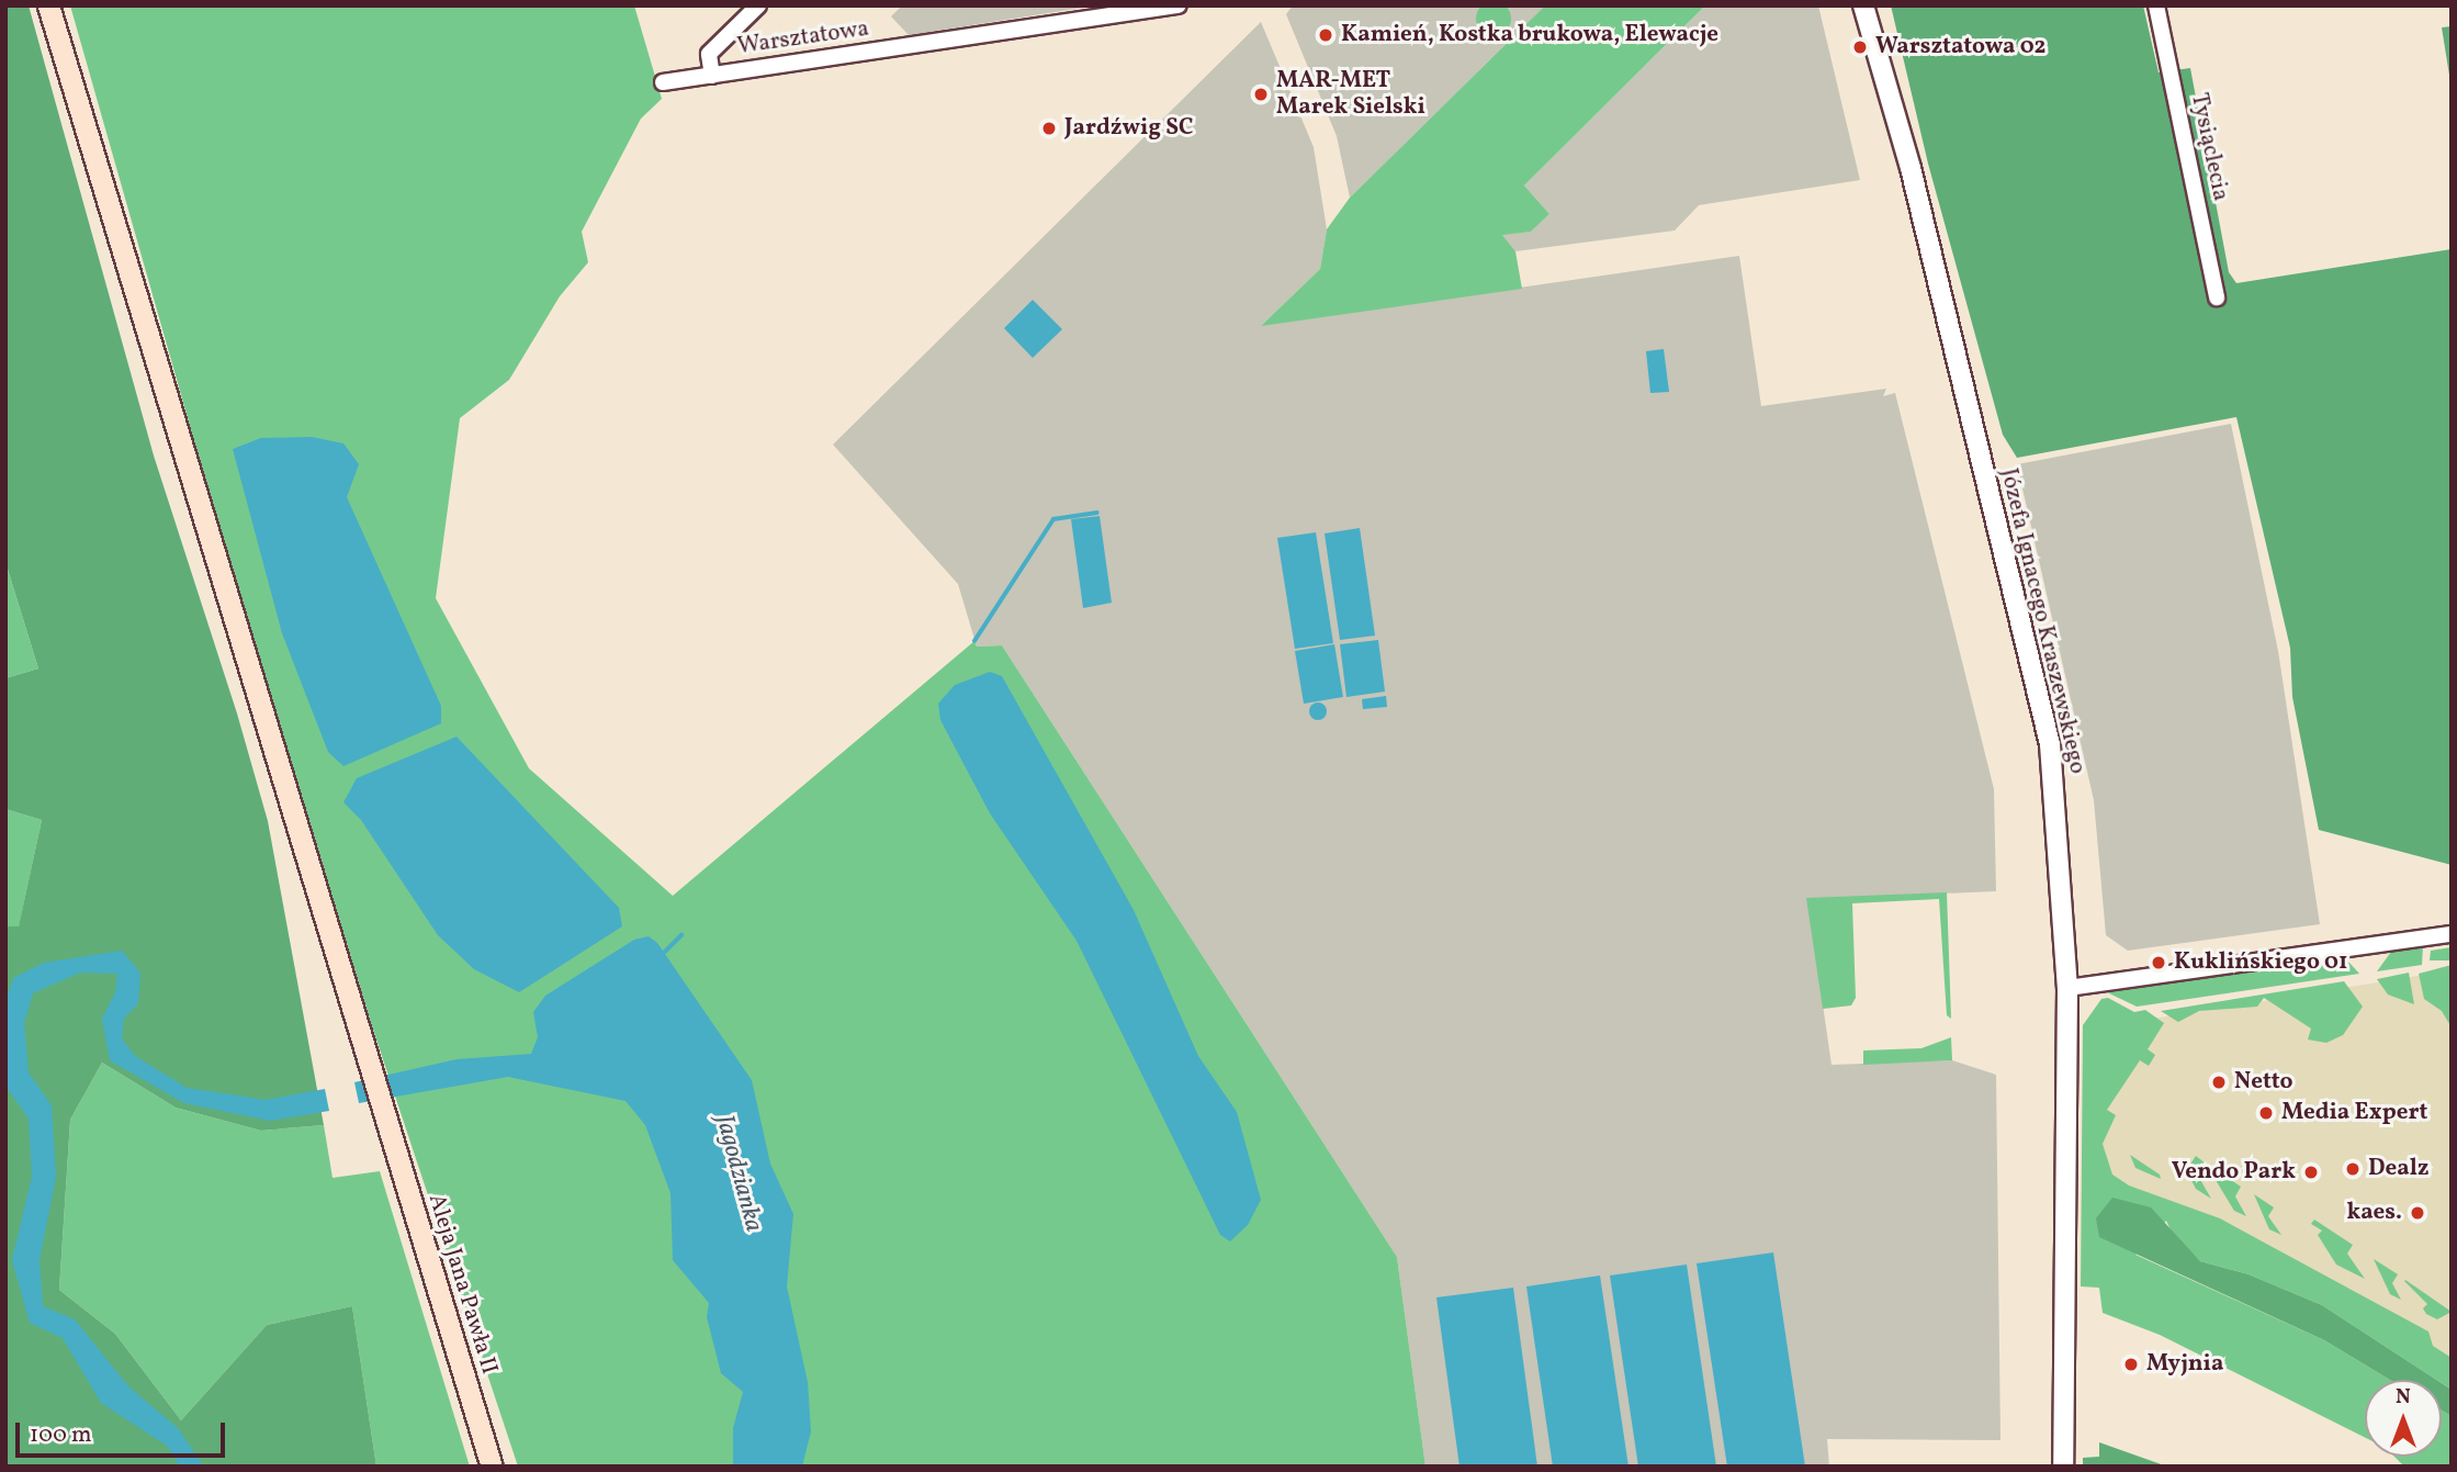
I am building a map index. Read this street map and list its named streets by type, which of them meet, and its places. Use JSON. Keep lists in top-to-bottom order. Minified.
{"streets":{"main road":["Aleja Jana Pawła II"],"street":["Warsztatowa","Tysiąclecia","Józefa Ignacego Kraszewskiego"]},"water":["Jagodzianka"],"places":["Kamień, Kostka brukowa, Elewacje","Warsztatowa 02","MAR-MET Marek Sielski","Jardźwig SC","Kuklińskiego 01","Netto","Media Expert","Dealz","Vendo Park","kaes.","Myjnia"],"scale_bar":"100 m","north":"top"}
